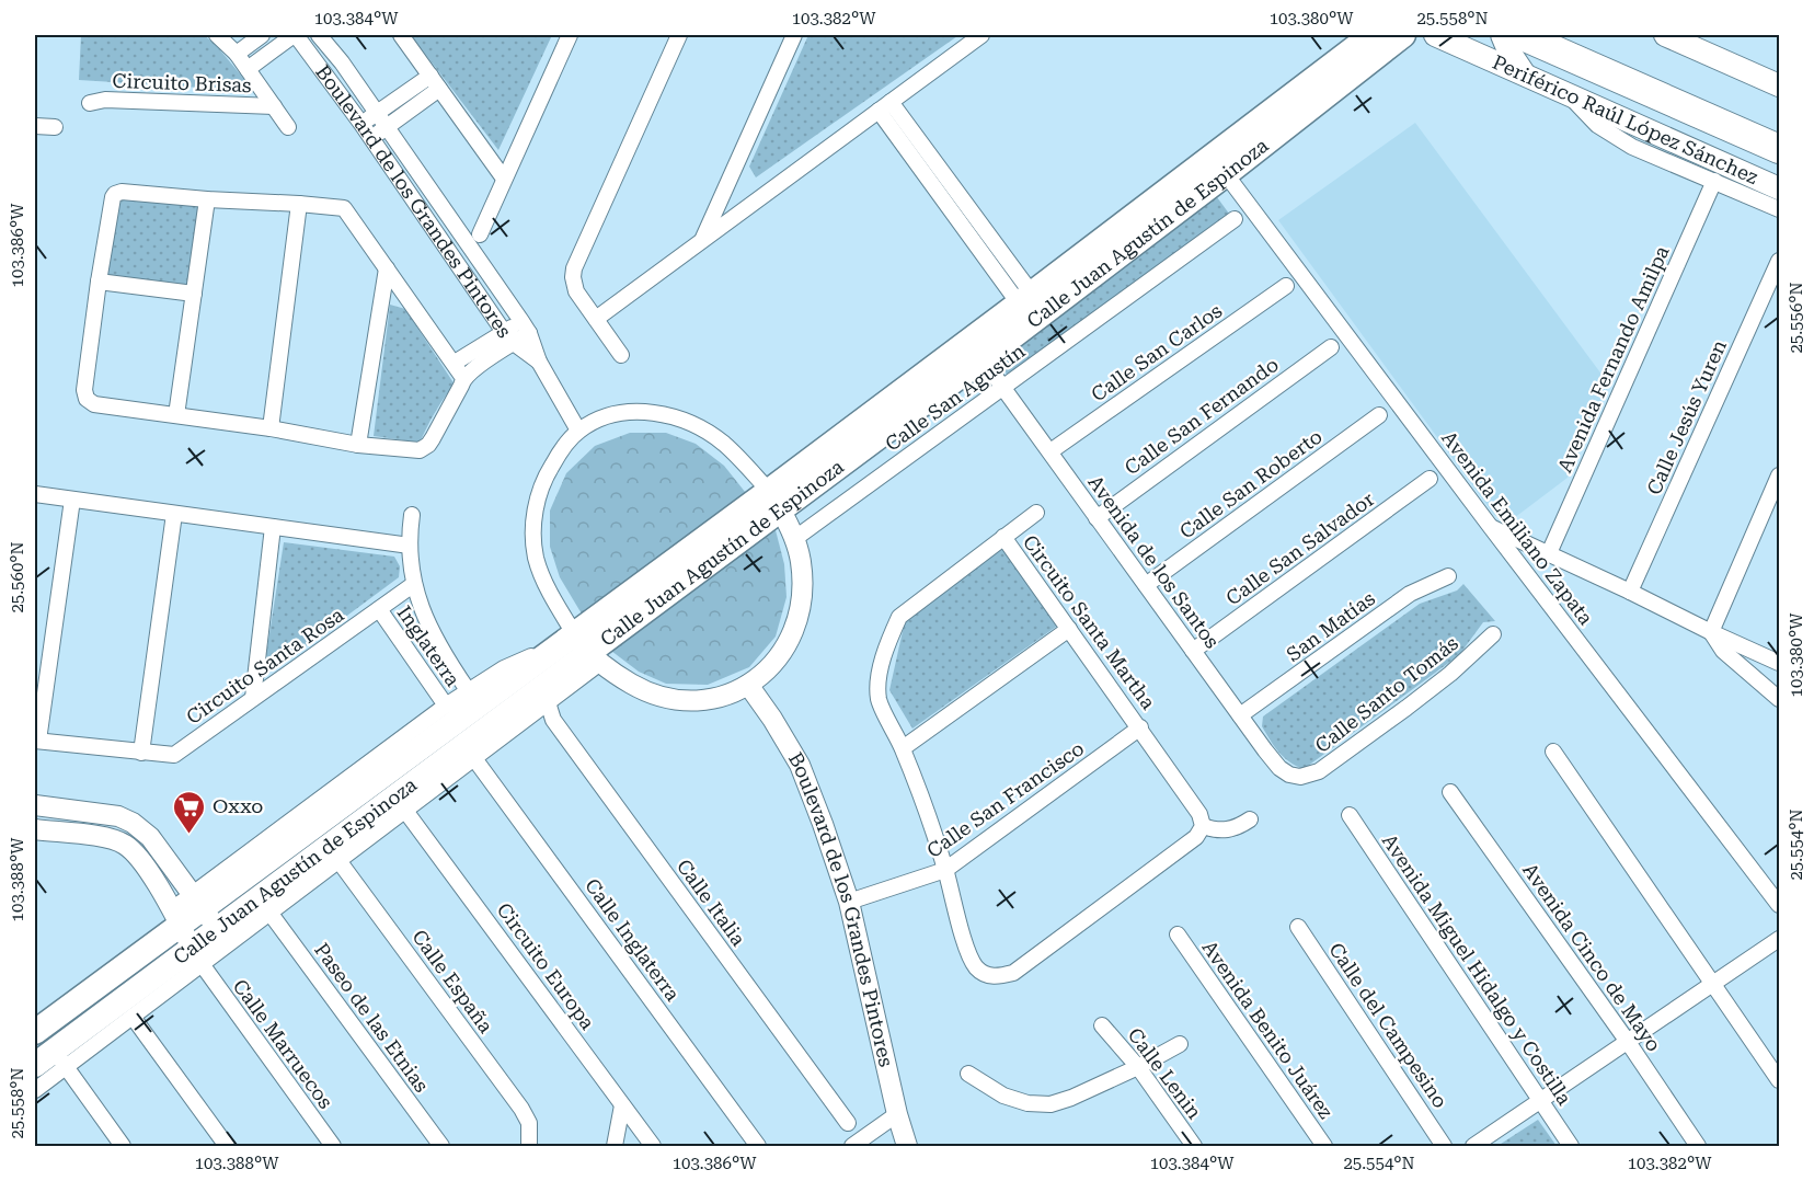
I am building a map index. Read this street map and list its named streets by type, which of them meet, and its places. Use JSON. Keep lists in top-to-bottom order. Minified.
{"streets":{"highway":["Periférico Raúl López Sánchez"],"main road":["Calle Juan Agustín de Espinoza"],"street":["Circuito Brisas","Boulevard de los Grandes Pintores","Calle San Carlos","Avenida Fernando Amilpa","Calle San Agustín","Calle San Fernando","Calle Jesús Yuren","Calle San Roberto","Avenida Emiliano Zapata","Calle San Salvador","Avenida de los Santos","Circuito Santa Martha","San Matías","Inglaterra","Circuito Santa Rosa","Calle Santo Tomás","Calle San Francisco","Calle Italia","Calle Inglaterra","Avenida Cinco de Mayo","Circuito Europa","Avenida Miguel Hidalgo y Costilla","Calle España","Paseo de las Etnias","Calle del Campesino","Avenida Benito Juárez","Calle Marruecos","Calle Lenin"]},"crossings":[["Circuito Brisas","Boulevard de los Grandes Pintores"],["Boulevard de los Grandes Pintores","Calle San Francisco"],["Calle Juan Agustín de Espinoza","Avenida Emiliano Zapata"],["Calle Juan Agustín de Espinoza","Avenida de los Santos"],["Calle Juan Agustín de Espinoza","Calle España"],["Calle Juan Agustín de Espinoza","Calle Marruecos"],["Calle San Carlos","Avenida de los Santos"],["Calle San Agustín","Avenida de los Santos"],["Calle San Fernando","Avenida de los Santos"],["Calle San Roberto","Avenida de los Santos"],["Calle San Salvador","Avenida de los Santos"],["Avenida de los Santos","San Matías"],["Avenida de los Santos","Calle Santo Tomás"],["Circuito Santa Martha","Calle San Francisco"],["Inglaterra","Circuito Santa Rosa"]],"places":{"supermarket":["Oxxo"]},"coordinates":["103.384°W","103.382°W","103.380°W","25.558°N","103.386°W","25.556°N","25.560°N","25.554°N","103.388°W"]}
